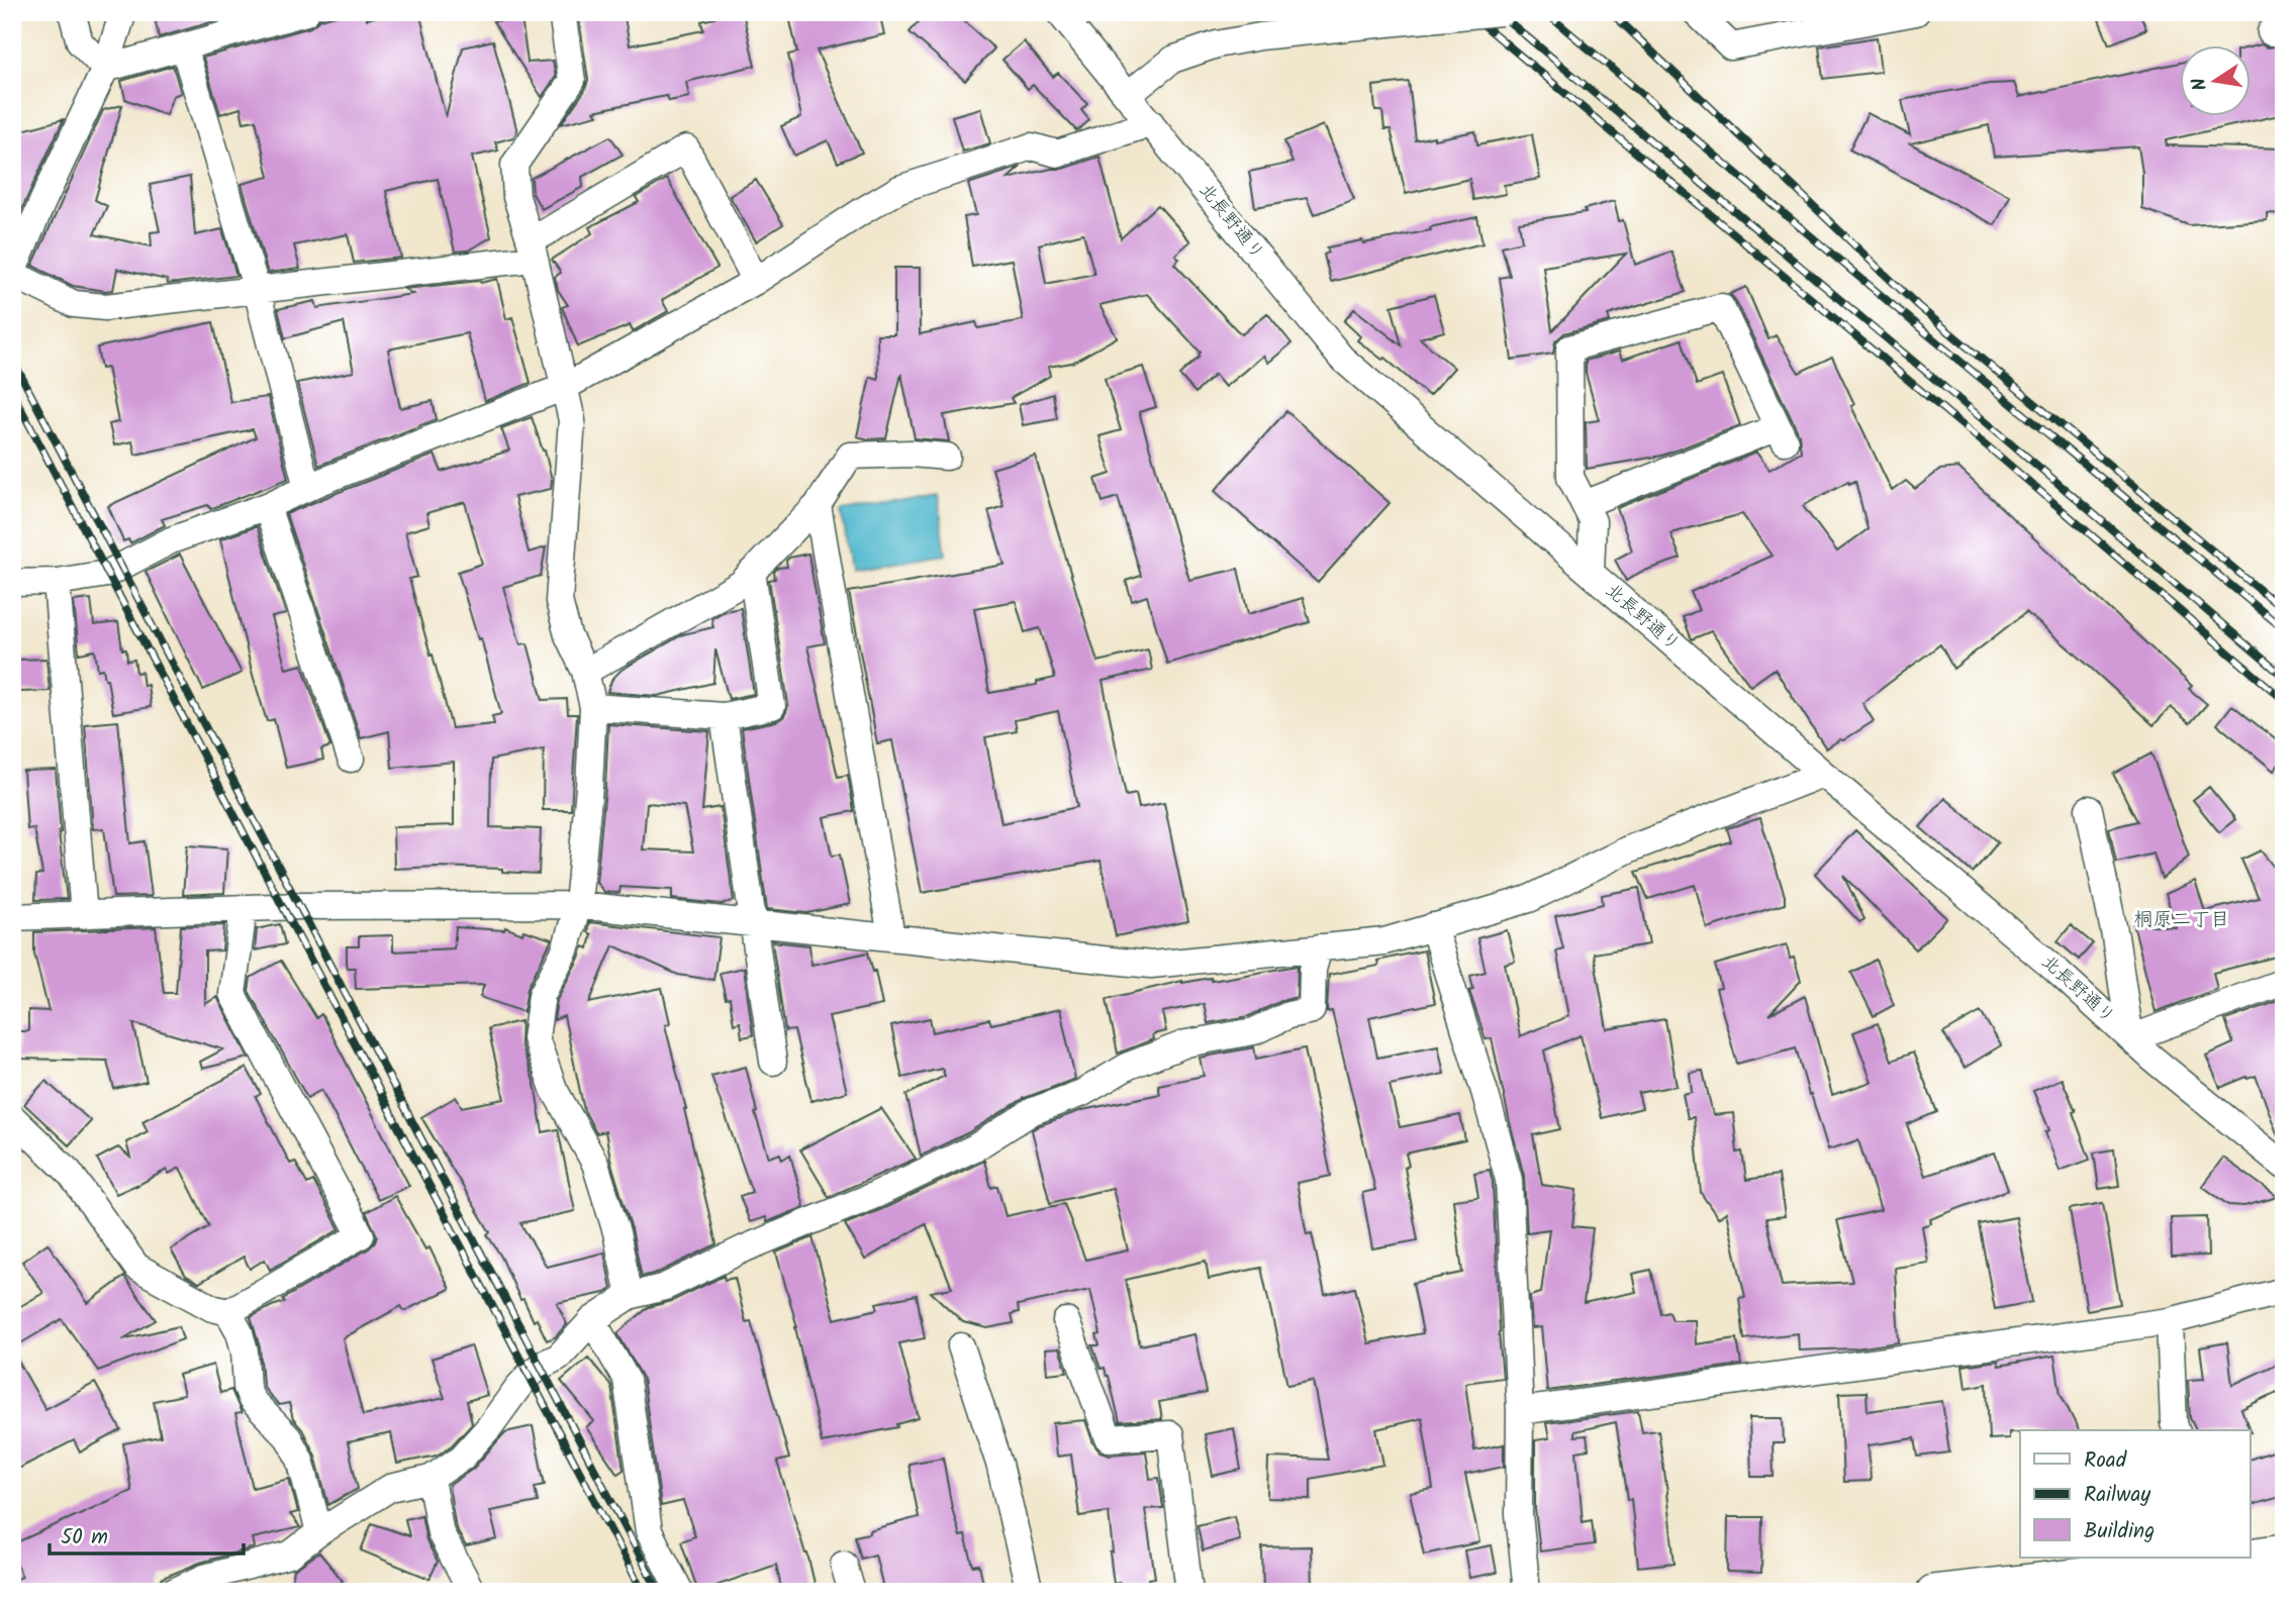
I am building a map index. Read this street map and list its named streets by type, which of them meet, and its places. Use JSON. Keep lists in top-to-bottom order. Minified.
{"streets":{"street":["北長野通り"]},"districts":["桐原二丁目"],"legend":["Road","Railway","Building"],"scale_bar":"50 m","north":"left"}
